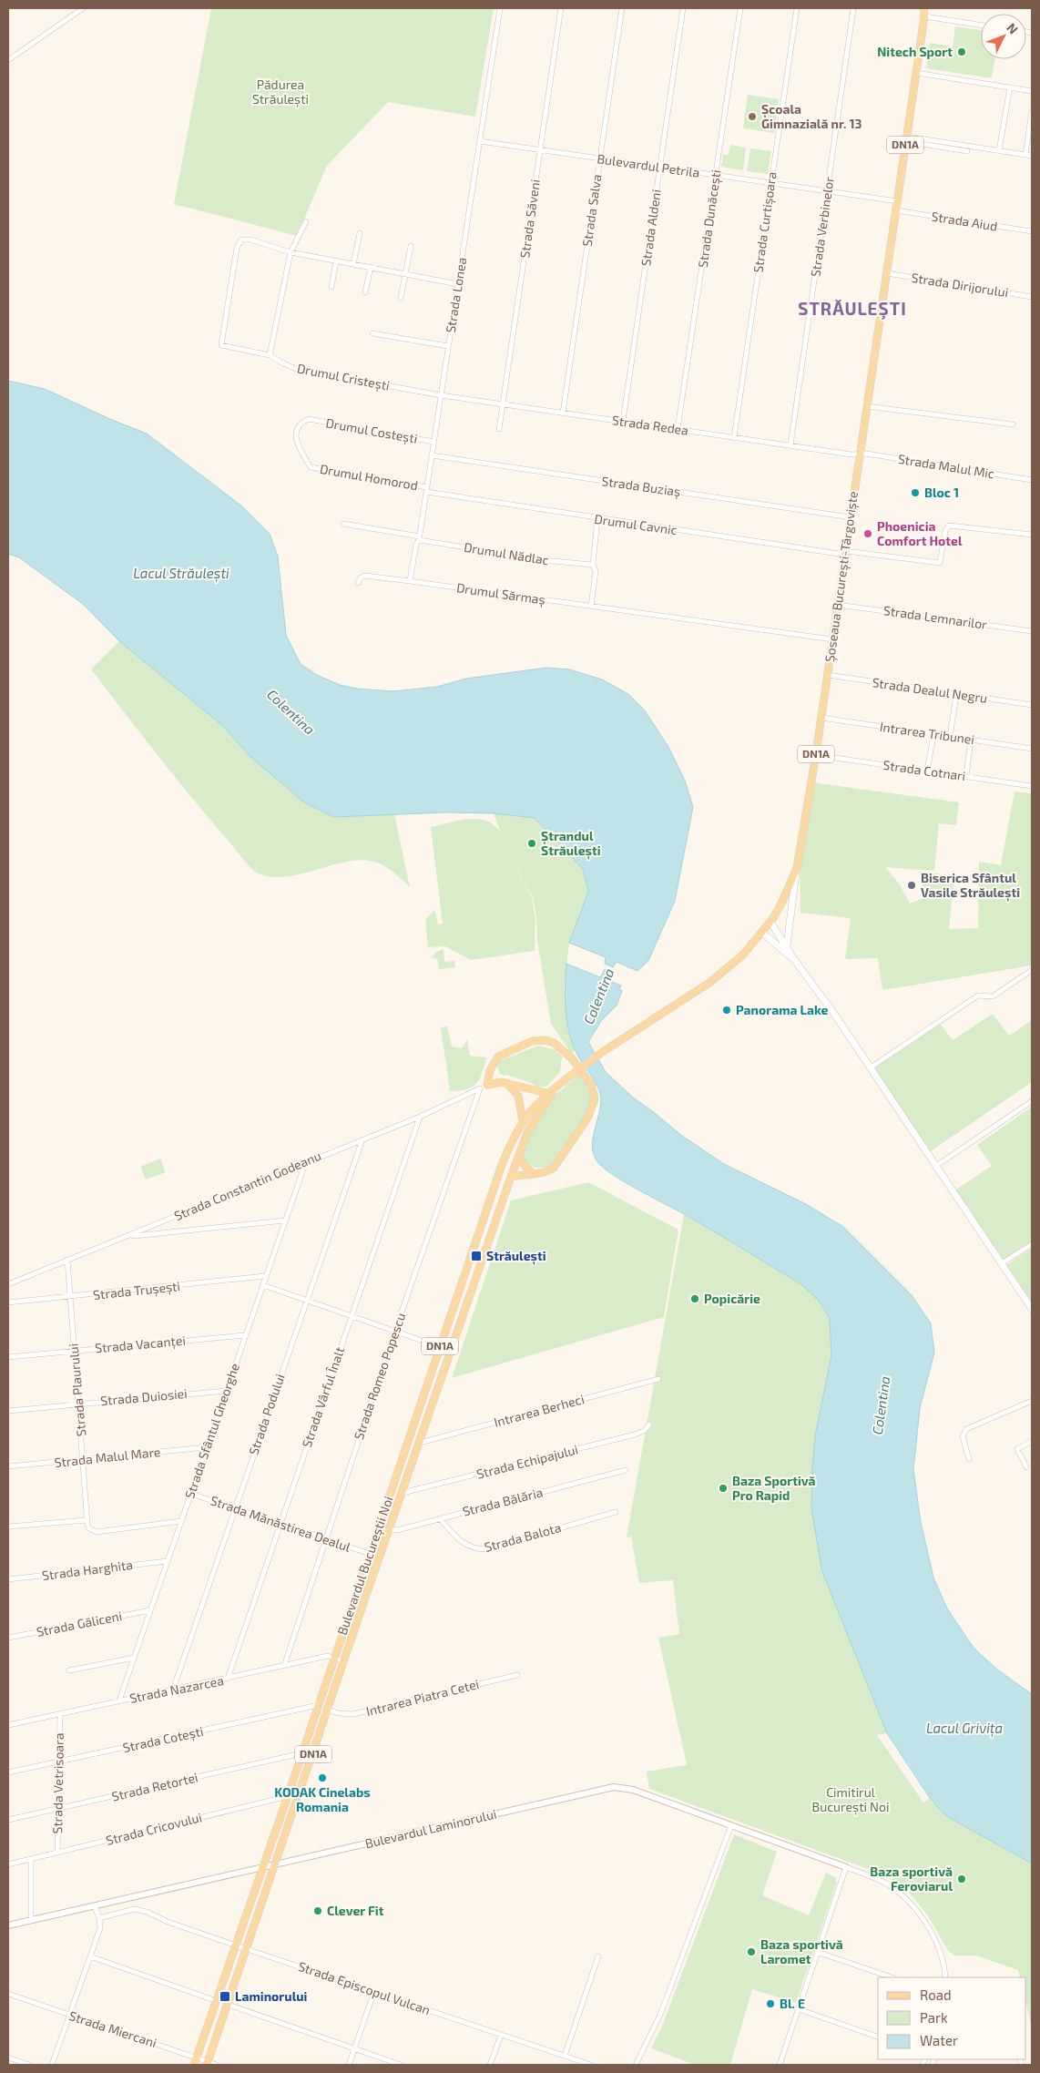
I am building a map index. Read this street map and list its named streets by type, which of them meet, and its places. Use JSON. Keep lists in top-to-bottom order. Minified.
{"streets":{"main road":["DN1A","Șoseaua București-Târgoviște","Bulevardul Bucureștii Noi"],"street":["Bulevardul Petrila","Strada Salva","Strada Săveni","Strada Dunăcești","Strada Aiud","Strada Curtișoara","Strada Verbinelor","Strada Aldeni","Strada Dirijorului","Strada Lonea","Drumul Cristești","Strada Redea","Drumul Costești","Strada Malul Mic","Drumul Homorod","Strada Buziaș","Drumul Cavnic","Drumul Nădlac","Drumul Sărmaș","Strada Lemnarilor","Strada Dealul Negru","Intrarea Tribunei","Strada Cotnari","Strada Constantin Godeanu","Strada Trușești","Strada Vacanței","Strada Romeo Popescu","Strada Plaurului","Strada Duiosiei","Strada Vârful Înalt","Intrarea Berheci","Strada Podului","Strada Sfântul Gheorghe","Strada Malul Mare","Strada Echipajului","Strada Bălăria","Strada Mănăstirea Dealul","Strada Balota","Strada Harghita","Strada Găliceni","Strada Nazarcea","Intrarea Piatra Cetei","Strada Cotești","Strada Vetrisoara","Strada Retortei","Strada Cricovului","Bulevardul Laminorului","Strada Episcopul Vulcan","Strada Miercani"]},"crossings":[["Bulevardul Petrila","Strada Salva"],["Bulevardul Petrila","Strada Săveni"],["Bulevardul Petrila","Strada Dunăcești"],["Bulevardul Petrila","Strada Curtișoara"],["Bulevardul Petrila","Strada Verbinelor"],["Bulevardul Petrila","Strada Aldeni"],["Bulevardul Petrila","Strada Lonea"],["Bulevardul Petrila","Șoseaua București-Târgoviște"],["Strada Salva","Strada Redea"],["Strada Săveni","Strada Redea"],["Strada Dunăcești","Strada Redea"],["Strada Aiud","Șoseaua București-Târgoviște"],["Strada Curtișoara","Strada Redea"],["Strada Verbinelor","Strada Redea"],["Strada Aldeni","Strada Redea"],["Strada Dirijorului","Șoseaua București-Târgoviște"],["Strada Lonea","Drumul Cristești"],["Strada Lonea","Strada Redea"],["Strada Lonea","Drumul Costești"],["Strada Lonea","Drumul Homorod"],["Strada Lonea","Strada Buziaș"],["Strada Lonea","Drumul Cavnic"],["Strada Lonea","Drumul Nădlac"],["Strada Lonea","Drumul Sărmaș"],["Drumul Cristești","Strada Redea"],["Strada Redea","Strada Malul Mic"],["Strada Redea","Șoseaua București-Târgoviște"],["Drumul Costești","Drumul Homorod"],["Strada Malul Mic","Șoseaua București-Târgoviște"],["Drumul Homorod","Drumul Cavnic"],["Strada Buziaș","Șoseaua București-Târgoviște"],["Drumul Cavnic","Șoseaua București-Târgoviște"],["Șoseaua București-Târgoviște","Drumul Sărmaș"],["Șoseaua București-Târgoviște","Strada Lemnarilor"],["Șoseaua București-Târgoviște","Strada Dealul Negru"],["Șoseaua București-Târgoviște","Intrarea Tribunei"],["Șoseaua București-Târgoviște","Strada Cotnari"],["Șoseaua București-Târgoviște","Bulevardul Bucureștii Noi"],["Strada Constantin Godeanu","Strada Romeo Popescu"],["Strada Constantin Godeanu","Strada Plaurului"],["Strada Constantin Godeanu","Strada Vârful Înalt"],["Strada Constantin Godeanu","Strada Podului"],["Strada Constantin Godeanu","Strada Sfântul Gheorghe"],["Strada Trușești","Strada Plaurului"],["Strada Trușești","Strada Sfântul Gheorghe"],["Strada Vacanței","Strada Plaurului"],["Strada Vacanței","Strada Sfântul Gheorghe"],["Strada Romeo Popescu","Strada Mănăstirea Dealul"],["Strada Romeo Popescu","Strada Nazarcea"],["Strada Plaurului","Strada Duiosiei"],["Strada Plaurului","Strada Malul Mare"],["Strada Duiosiei","Strada Sfântul Gheorghe"],["Strada Vârful Înalt","Strada Mănăstirea Dealul"],["Strada Vârful Înalt","Strada Nazarcea"],["Intrarea Berheci","Bulevardul Bucureștii Noi"],["Strada Podului","Strada Mănăstirea Dealul"],["Strada Podului","Strada Nazarcea"],["Strada Sfântul Gheorghe","Strada Malul Mare"],["Strada Sfântul Gheorghe","Strada Mănăstirea Dealul"],["Strada Sfântul Gheorghe","Strada Harghita"],["Strada Sfântul Gheorghe","Strada Găliceni"],["Strada Sfântul Gheorghe","Strada Nazarcea"],["Strada Echipajului","Bulevardul Bucureștii Noi"],["Strada Bălăria","Strada Balota"],["Strada Bălăria","Bulevardul Bucureștii Noi"],["Strada Mănăstirea Dealul","Bulevardul Bucureștii Noi"],["Bulevardul Bucureștii Noi","Strada Nazarcea"],["Bulevardul Bucureștii Noi","Intrarea Piatra Cetei"],["Bulevardul Bucureștii Noi","Strada Cotești"],["Bulevardul Bucureștii Noi","Strada Retortei"],["Bulevardul Bucureștii Noi","Strada Cricovului"],["Bulevardul Bucureștii Noi","Bulevardul Laminorului"],["Bulevardul Bucureștii Noi","Strada Episcopul Vulcan"],["Bulevardul Bucureștii Noi","Strada Miercani"],["Strada Nazarcea","Strada Vetrisoara"],["Strada Cotești","Strada Vetrisoara"],["Strada Vetrisoara","Strada Retortei"],["Strada Vetrisoara","Strada Cricovului"]],"districts":["STRĂULEŞTI"],"water":["Lacul Străulești","Colentina","Lacul Grivița"],"parks":["Pădurea Străulești","Cimitirul București Noi"],"places":{"other":["Nitech Sport","Școala Gimnazială nr. 13","Bloc 1","Phoenicia Comfort Hotel","Ștrandul Străulești","Biserica Sfântul Vasile Străulești","Panorama Lake","Popicărie","Baza Sportivă Pro Rapid","KODAK Cinelabs Romania","Baza sportivă Feroviarul","Clever Fit","Baza sportivă Laromet","Bl. E"],"transit":["Străulești","Laminorului"]},"legend":["Road","Park","Water"],"north":"top right"}
